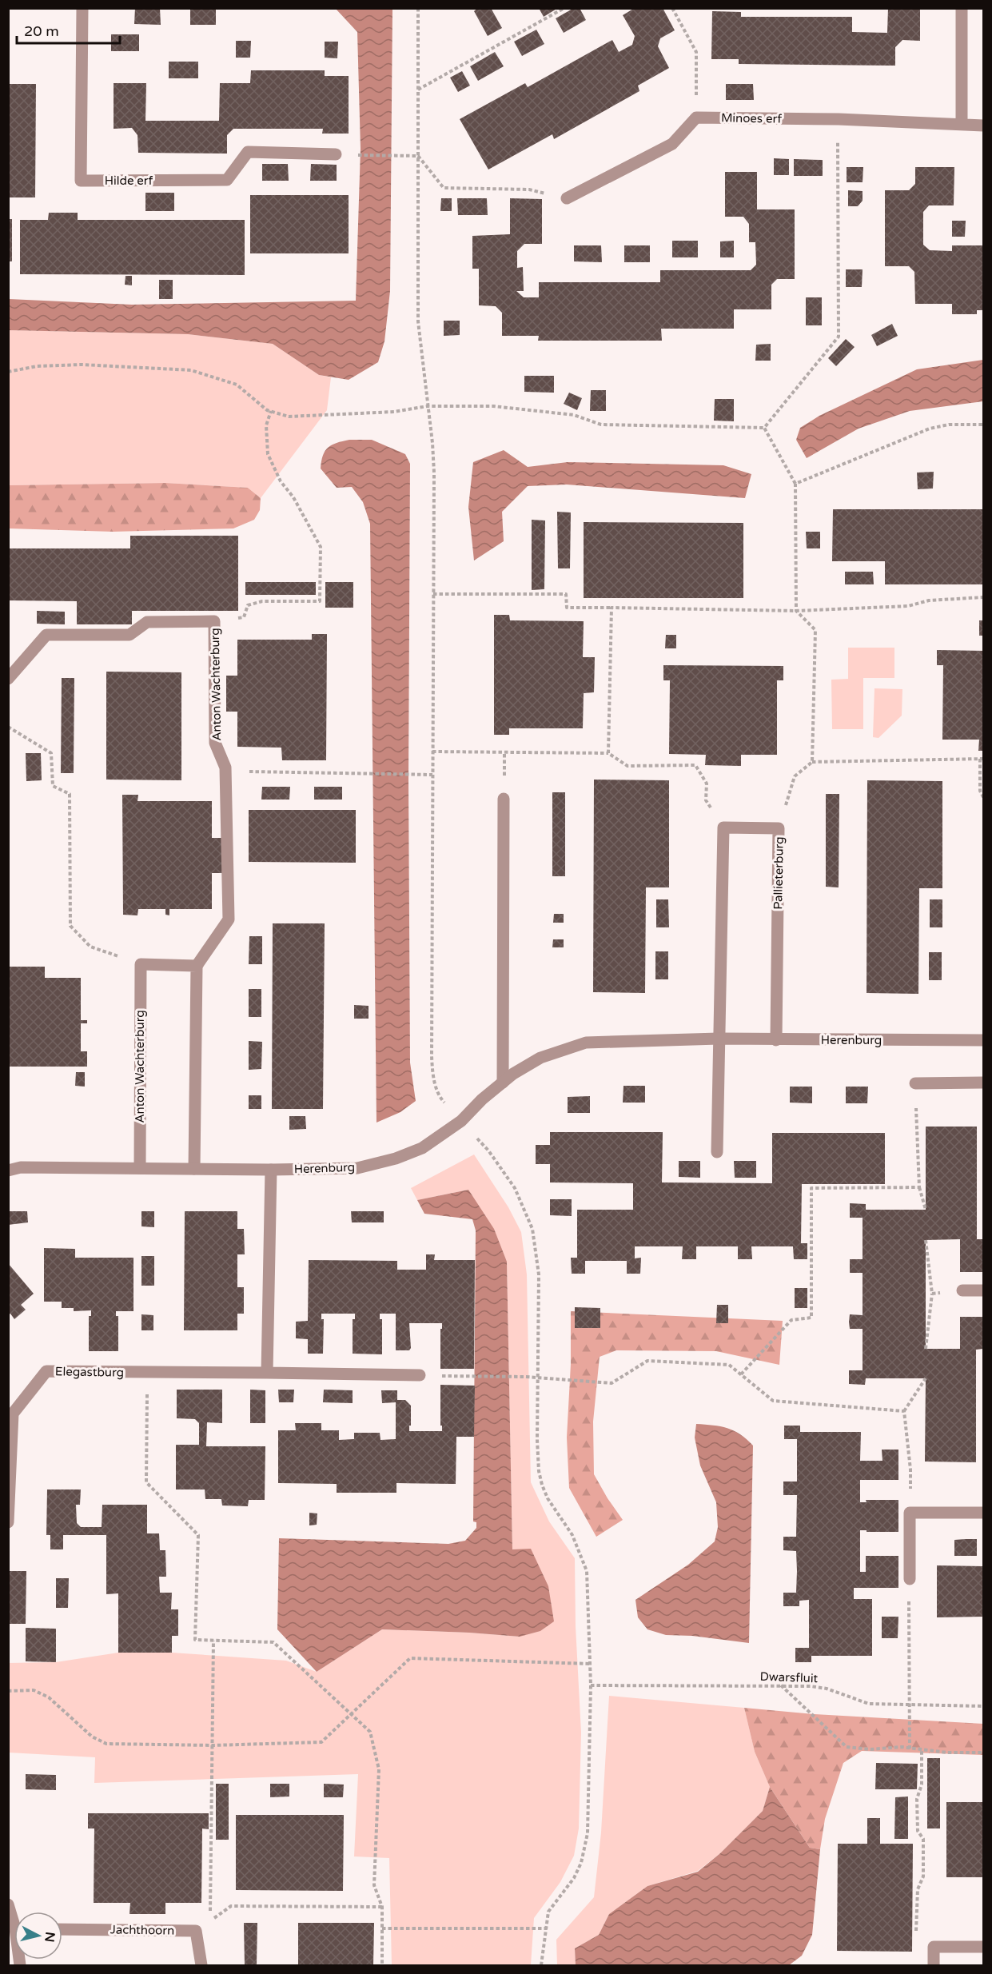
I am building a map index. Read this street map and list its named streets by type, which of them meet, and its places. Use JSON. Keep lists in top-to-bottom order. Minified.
{"streets":{"street":["Minoes erf","Hilde erf","Anton Wachterburg","Pallieterburg","Herenburg","Elegastburg","Jachthoorn"],"path":["Dwarsfluit"]},"crossings":[["Anton Wachterburg","Herenburg"],["Pallieterburg","Herenburg"]],"scale_bar":"20 m","north":"right"}
